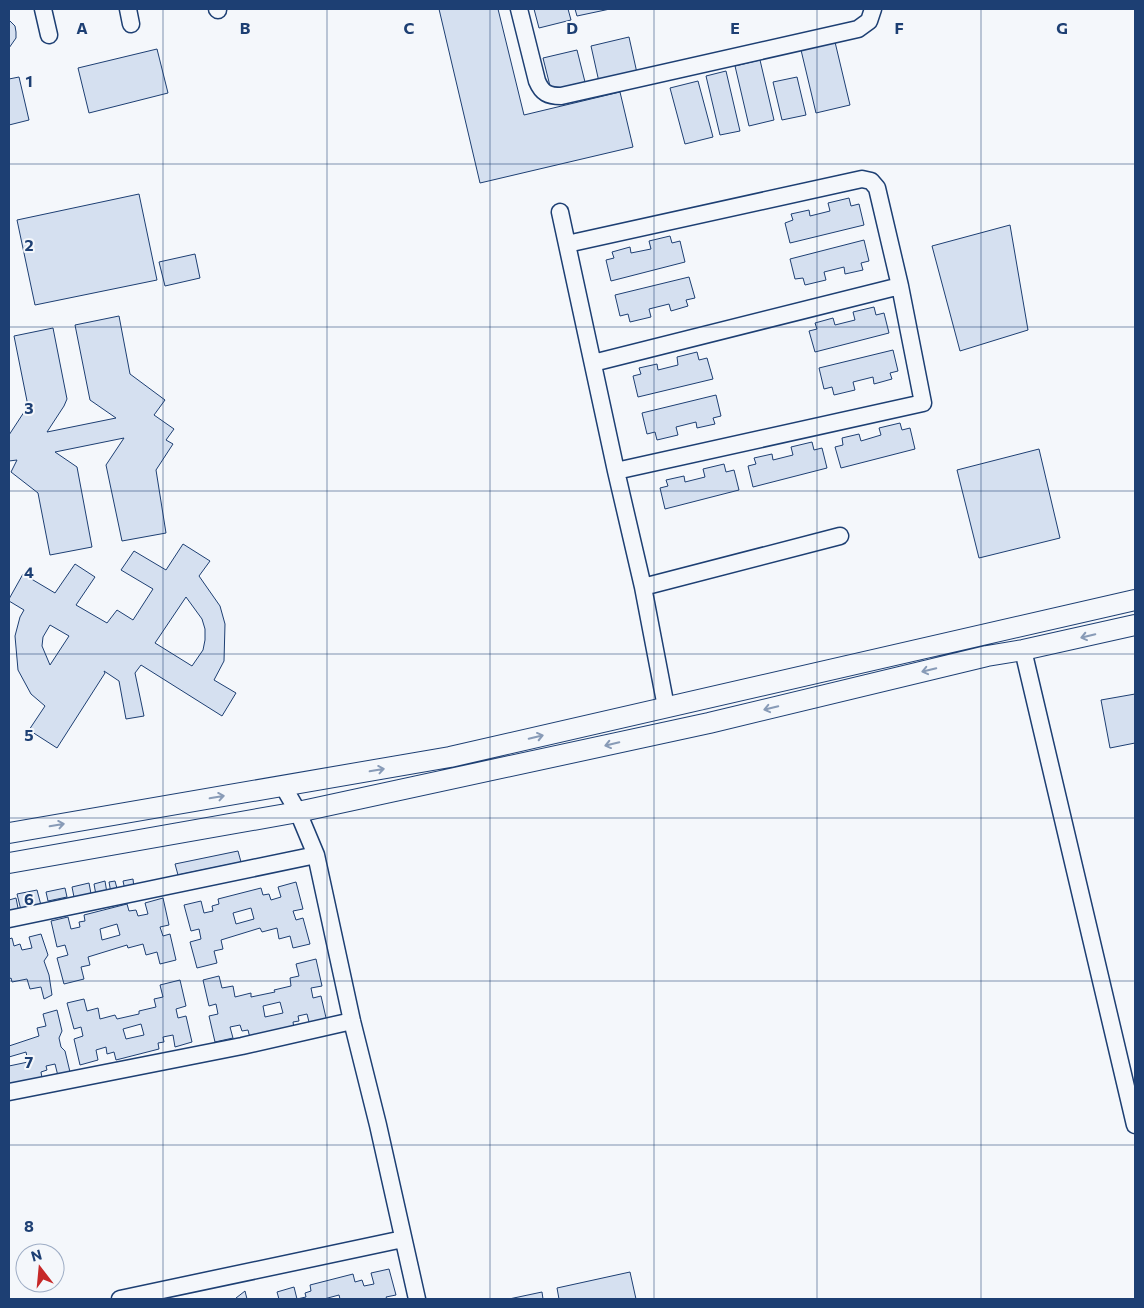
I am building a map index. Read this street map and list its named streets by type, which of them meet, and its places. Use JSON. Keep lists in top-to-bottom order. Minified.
{"north":"top","grid":{"columns":["A","B","C","D","E","F","G"],"rows":["1","2","3","4","5","6","7","8"]}}
